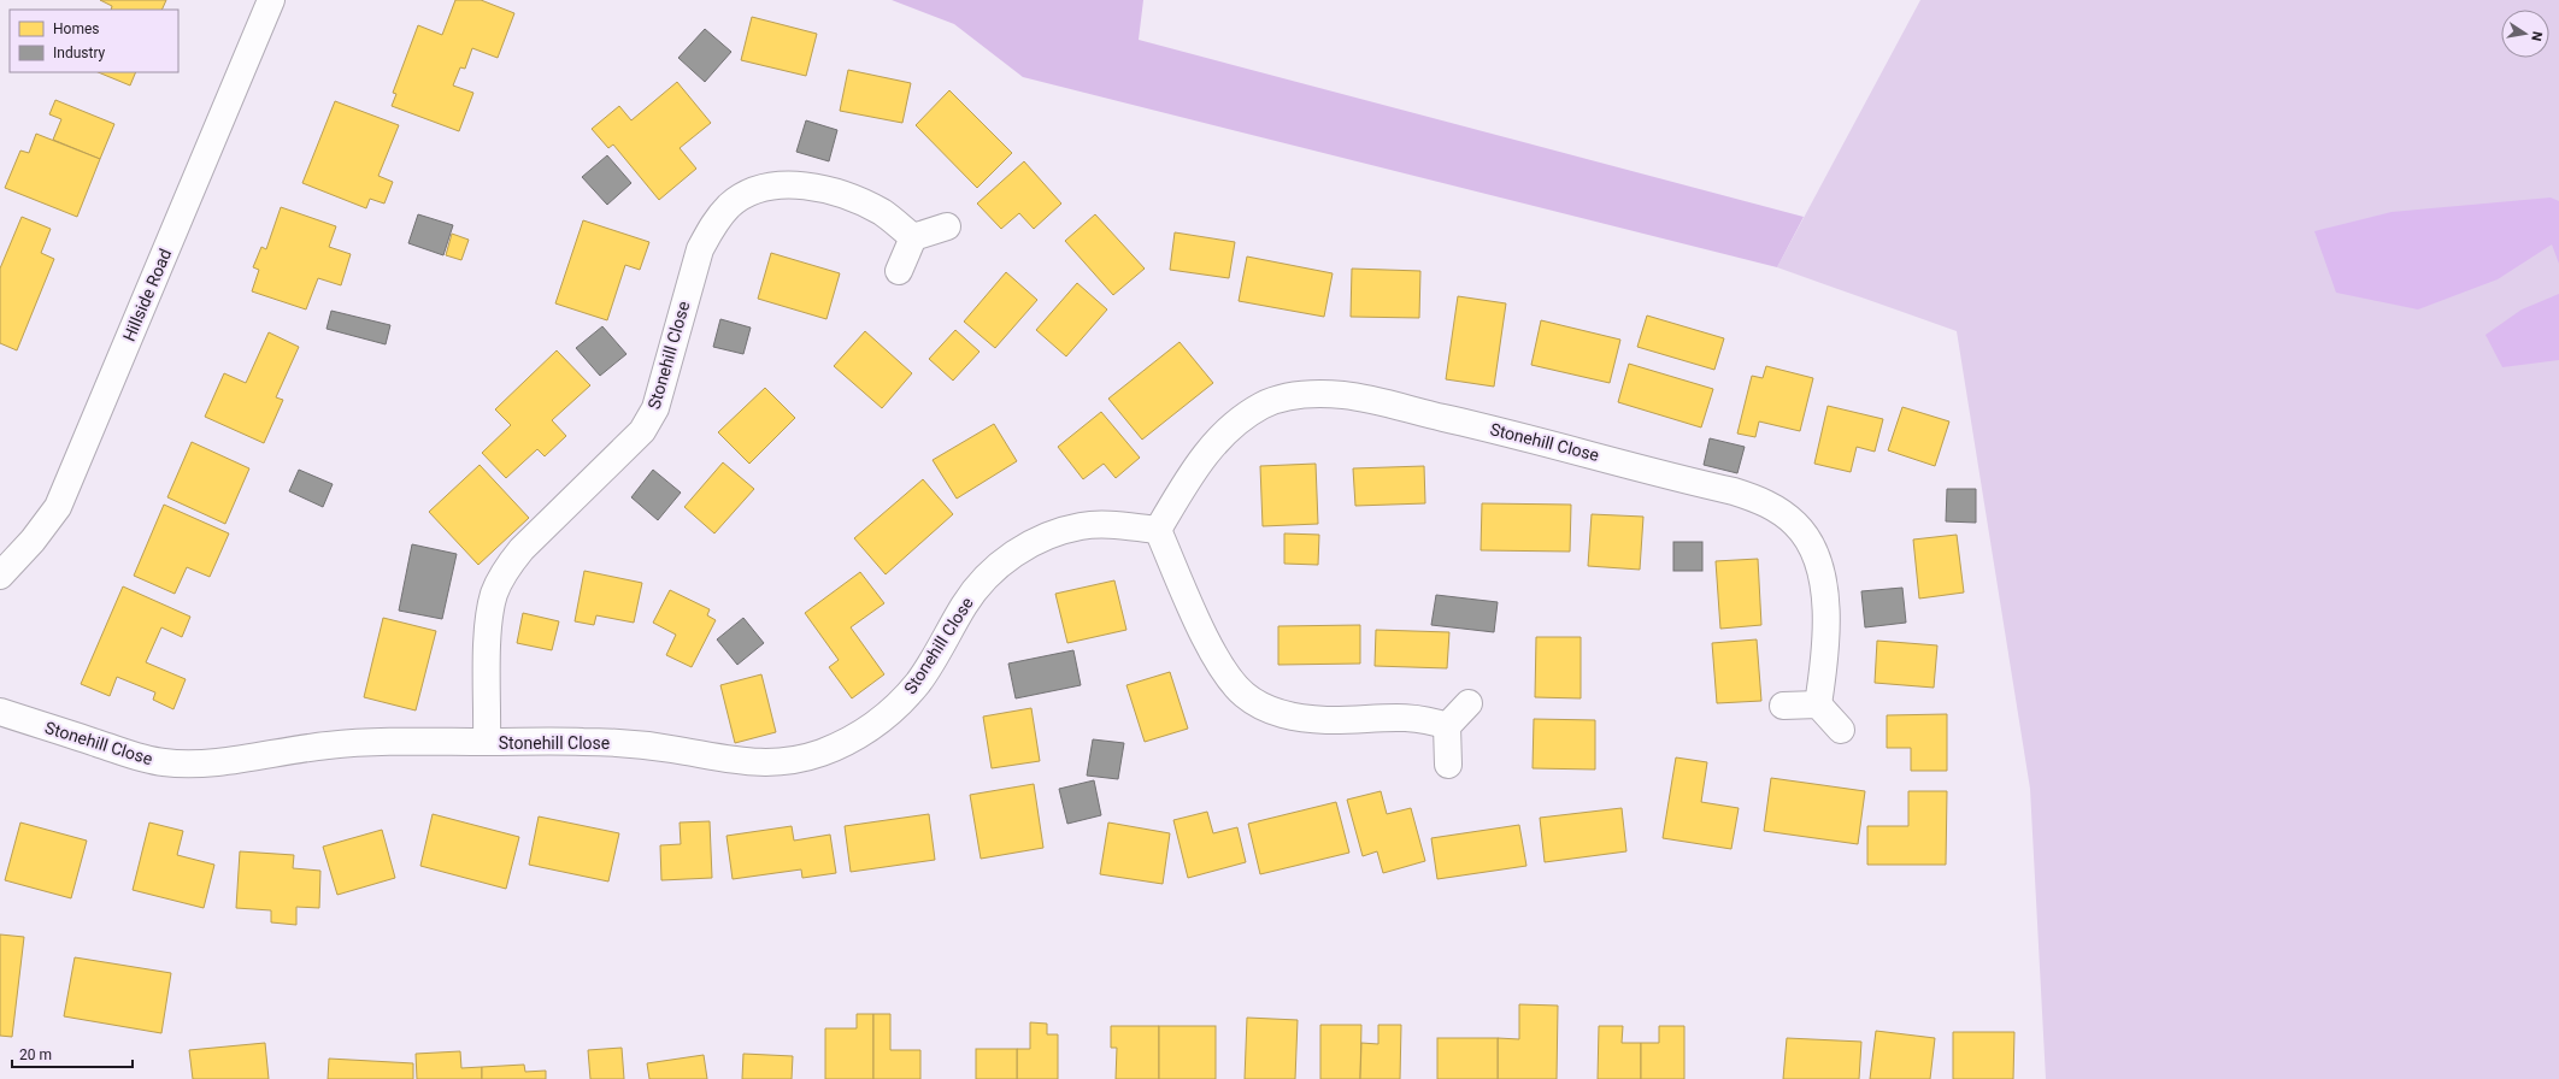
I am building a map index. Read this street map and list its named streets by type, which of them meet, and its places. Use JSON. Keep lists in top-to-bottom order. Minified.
{"streets":{"street":["Hillside Road","Stonehill Close"]},"legend":["Homes","Industry"],"scale_bar":"20 m","north":"right"}
